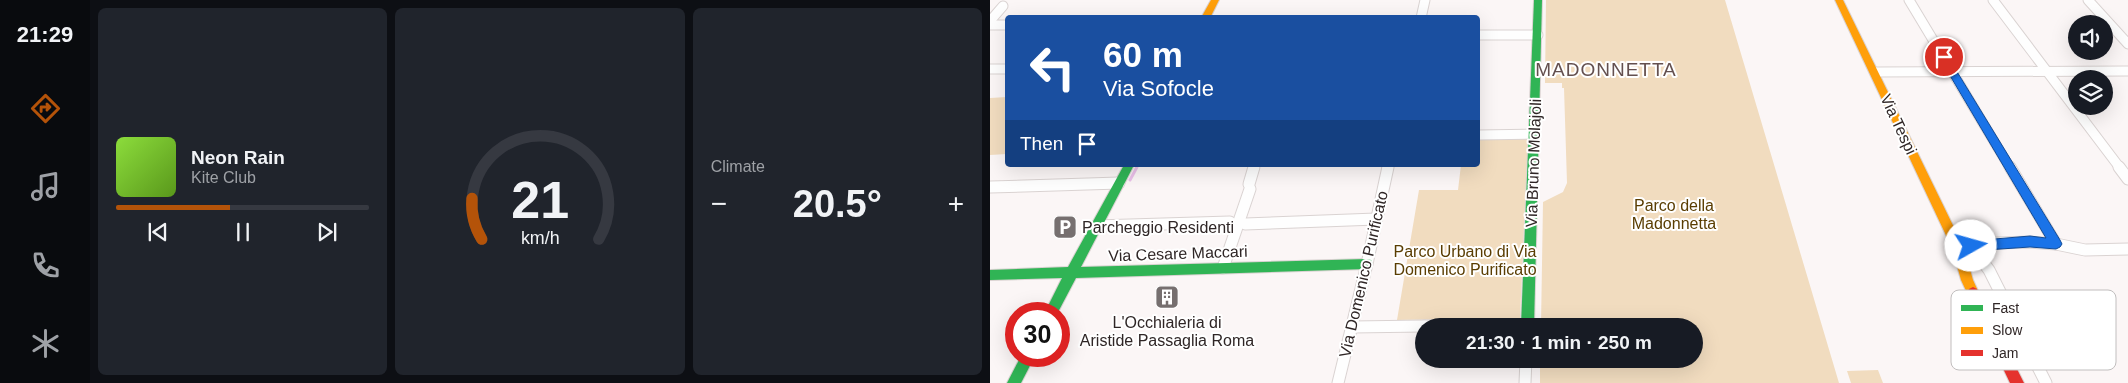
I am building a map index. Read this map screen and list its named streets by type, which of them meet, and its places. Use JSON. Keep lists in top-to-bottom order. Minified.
{"streets":{"street":["Via Tespi","Via Bruno Molajoli","Via Cesare Maccari","Via Domenico Purificato"]},"crossings":[["Via Cesare Maccari","Via Domenico Purificato"]],"districts":["MADONNETTA"],"parks":["Parco della Madonnetta","Parco Urbano di Via Domenico Purificato"],"places":{"parking":["Parcheggio Residenti"],"building":["L'Occhialeria di Aristide Passaglia Roma"]},"legend":["Fast","Slow","Jam"],"page":{"tabs":"21:29","tile":"Climate","turn":["60 m","Via Sofocle"],"then":"Then","song":["Neon Rain","Kite Club"],"heat":["−","20.5°","+"],"limit":"30","trip":"21:30 · 1 min · 250 m","gauge":["21","km/h"]}}
